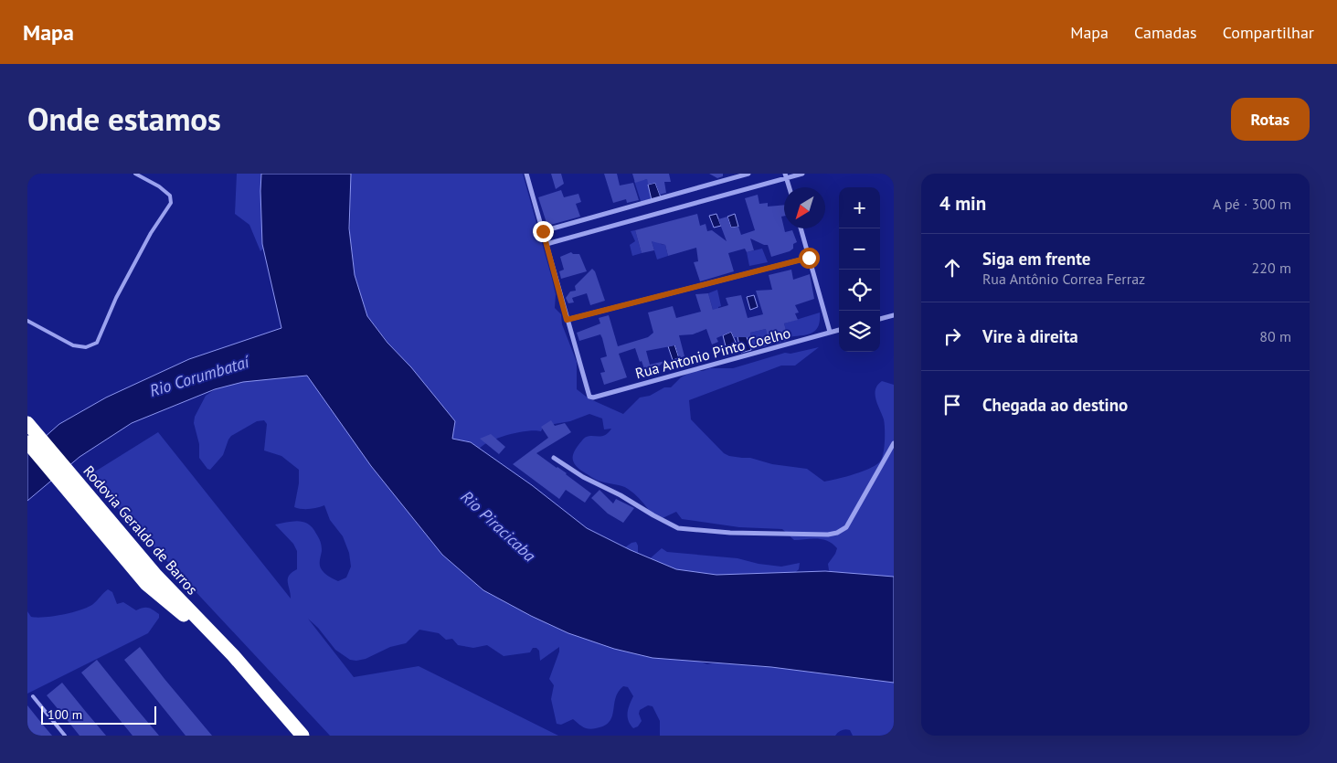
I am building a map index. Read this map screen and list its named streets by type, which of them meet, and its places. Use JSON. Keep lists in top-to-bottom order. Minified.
{"streets":{"highway":["Rodovia Geraldo de Barros"],"street":["Rua Antonio Pinto Coelho"]},"water":["Rio Corumbataí","Rio Piracicaba"],"scale_bar":"100 m","north":"bottom left","page":{"header":"Mapa","nav":["Mapa","Camadas","Compartilhar"],"title":"Onde estamos","buttons":"Rotas","heading":["4 min","A pé · 300 m"],"map_buttons":["+","−"],"list":[["Siga em frente","Rua Antônio Correa Ferraz","220 m"],["Vire à direita","80 m"],"Chegada ao destino"],"scale":"100 m"}}
